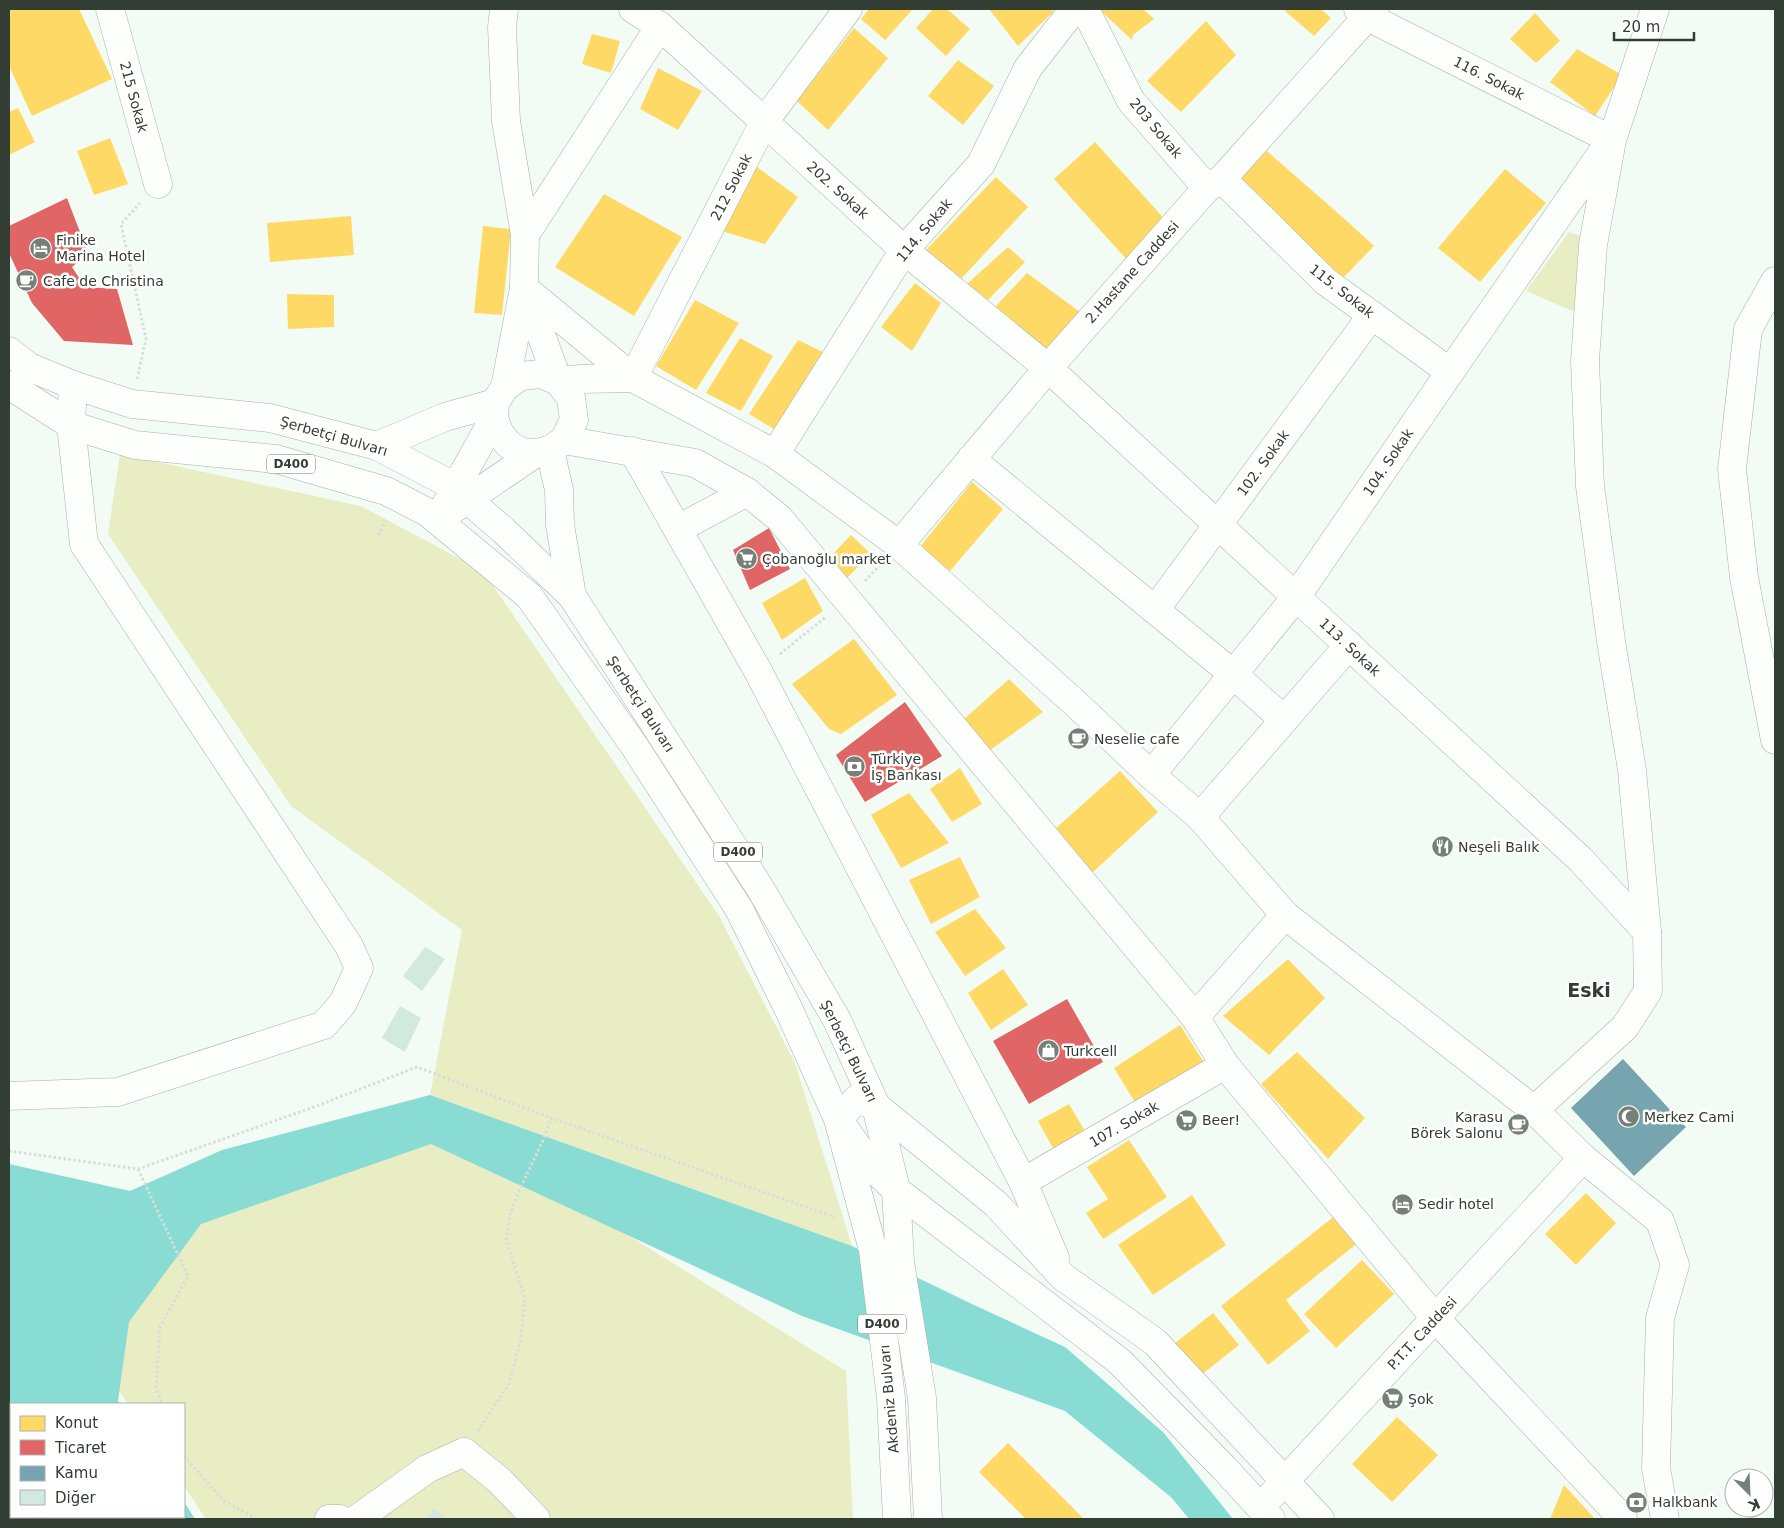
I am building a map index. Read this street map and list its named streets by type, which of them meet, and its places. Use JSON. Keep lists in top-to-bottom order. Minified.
{"streets":{"main road":["116. Sokak","215 Sokak","203 Sokak","212 Sokak","202. Sokak","114. Sokak","2.Hastane Caddesi","115. Sokak","Şerbetçi Bulvarı","104. Sokak","102. Sokak","D400","113. Sokak","107. Sokak","P.T.T. Caddesi","Akdeniz Bulvarı"]},"crossings":[["116. Sokak","2.Hastane Caddesi"],["116. Sokak","104. Sokak"],["203 Sokak","2.Hastane Caddesi"],["203 Sokak","115. Sokak"],["212 Sokak","202. Sokak"],["202. Sokak","114. Sokak"],["202. Sokak","2.Hastane Caddesi"],["202. Sokak","113. Sokak"],["2.Hastane Caddesi","115. Sokak"],["2.Hastane Caddesi","113. Sokak"],["115. Sokak","104. Sokak"],["115. Sokak","102. Sokak"],["Şerbetçi Bulvarı","D400"],["Şerbetçi Bulvarı","Akdeniz Bulvarı"],["104. Sokak","113. Sokak"],["102. Sokak","113. Sokak"]],"districts":["Eski"],"places":{"hotel":["Finike Marina Hotel","Sedir hotel"],"cafe":["Cafe de Christina","Neselie cafe","Karasu Börek Salonu"],"supermarket":["Çobanoğlu market","Beer!","Şok"],"bank":["Türkiye İş Bankası","Halkbank"],"restaurant":["Neşeli Balık"],"shop":["Turkcell"],"mosque":["Merkez Cami"]},"legend":["Konut","Ticaret","Kamu","Diğer"],"scale_bar":"20 m","north":"bottom right"}
